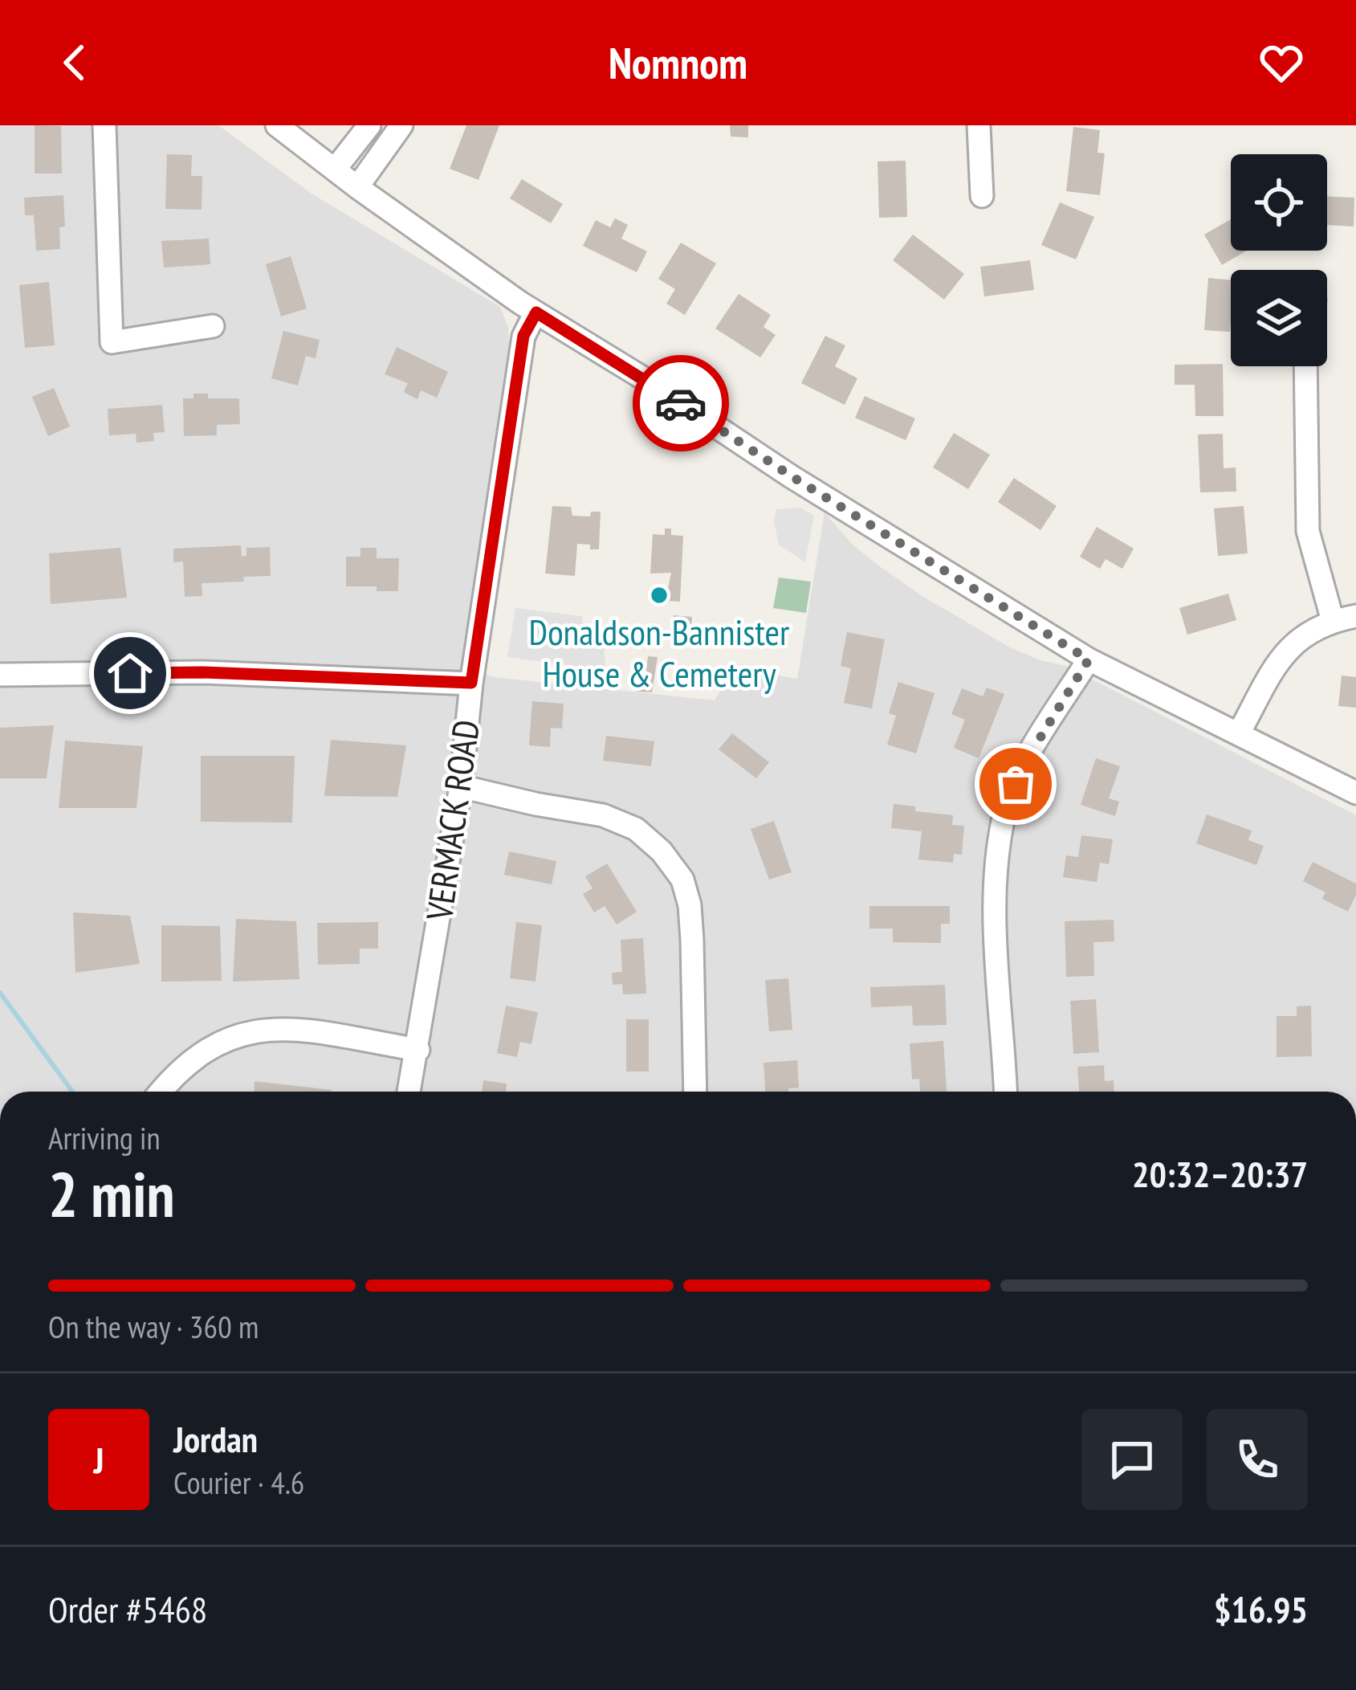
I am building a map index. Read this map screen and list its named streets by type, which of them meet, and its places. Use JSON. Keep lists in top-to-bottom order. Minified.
{"streets":{"street":["VERMACK ROAD"]},"places":["Donaldson-Bannister House & Cemetery"],"page":{"header":"Nomnom","heading":["2 min","Arriving in","20:32–20:37"],"panel":["Jordan","Courier · 4.6","Order #5468","$16.95"],"bar":"On the way · 360 m","round":"J"}}
